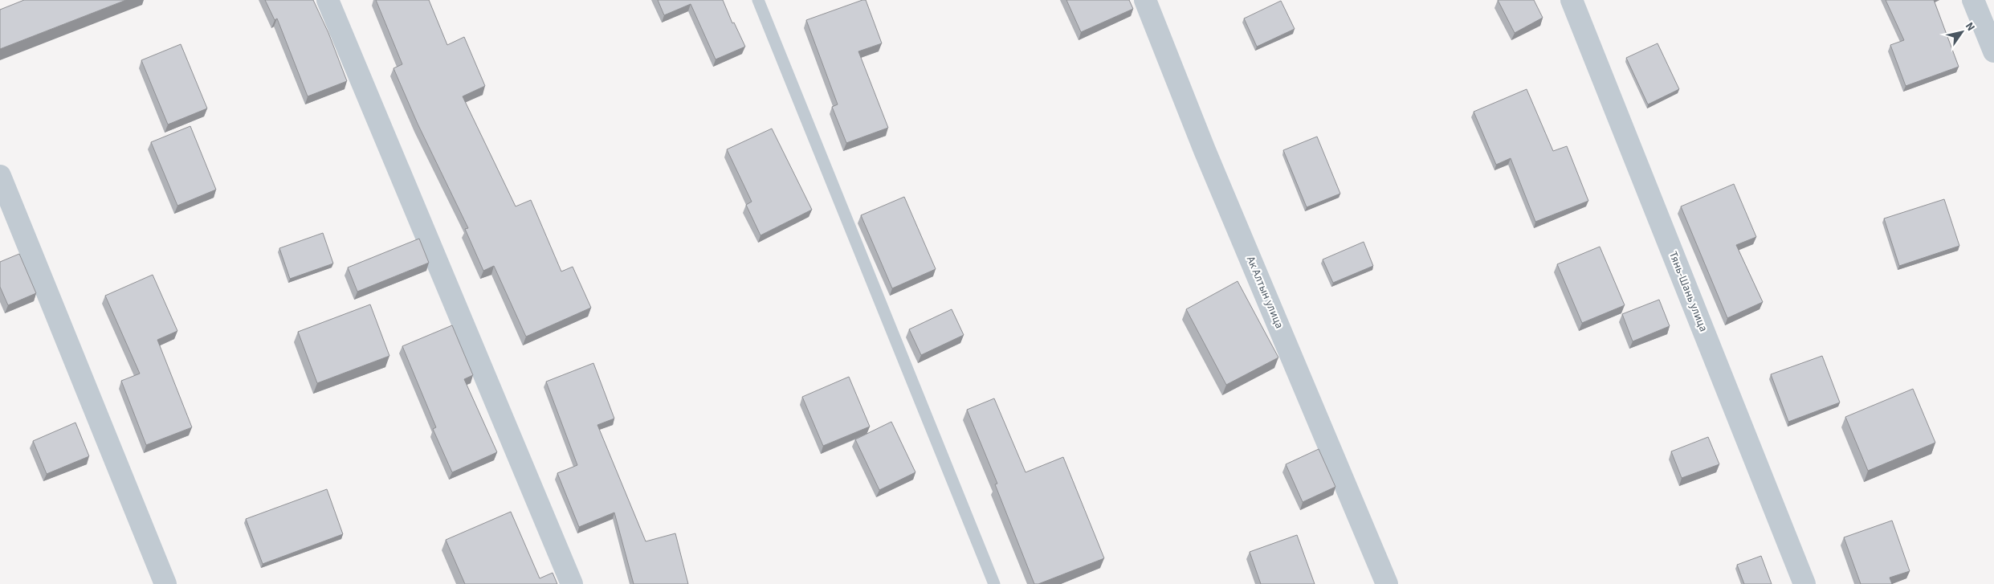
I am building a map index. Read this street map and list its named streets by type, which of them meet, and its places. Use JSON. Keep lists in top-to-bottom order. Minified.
{"streets":{"street":["Тянь-Шань улица","Ак Алтын улица"]},"north":"top right"}
